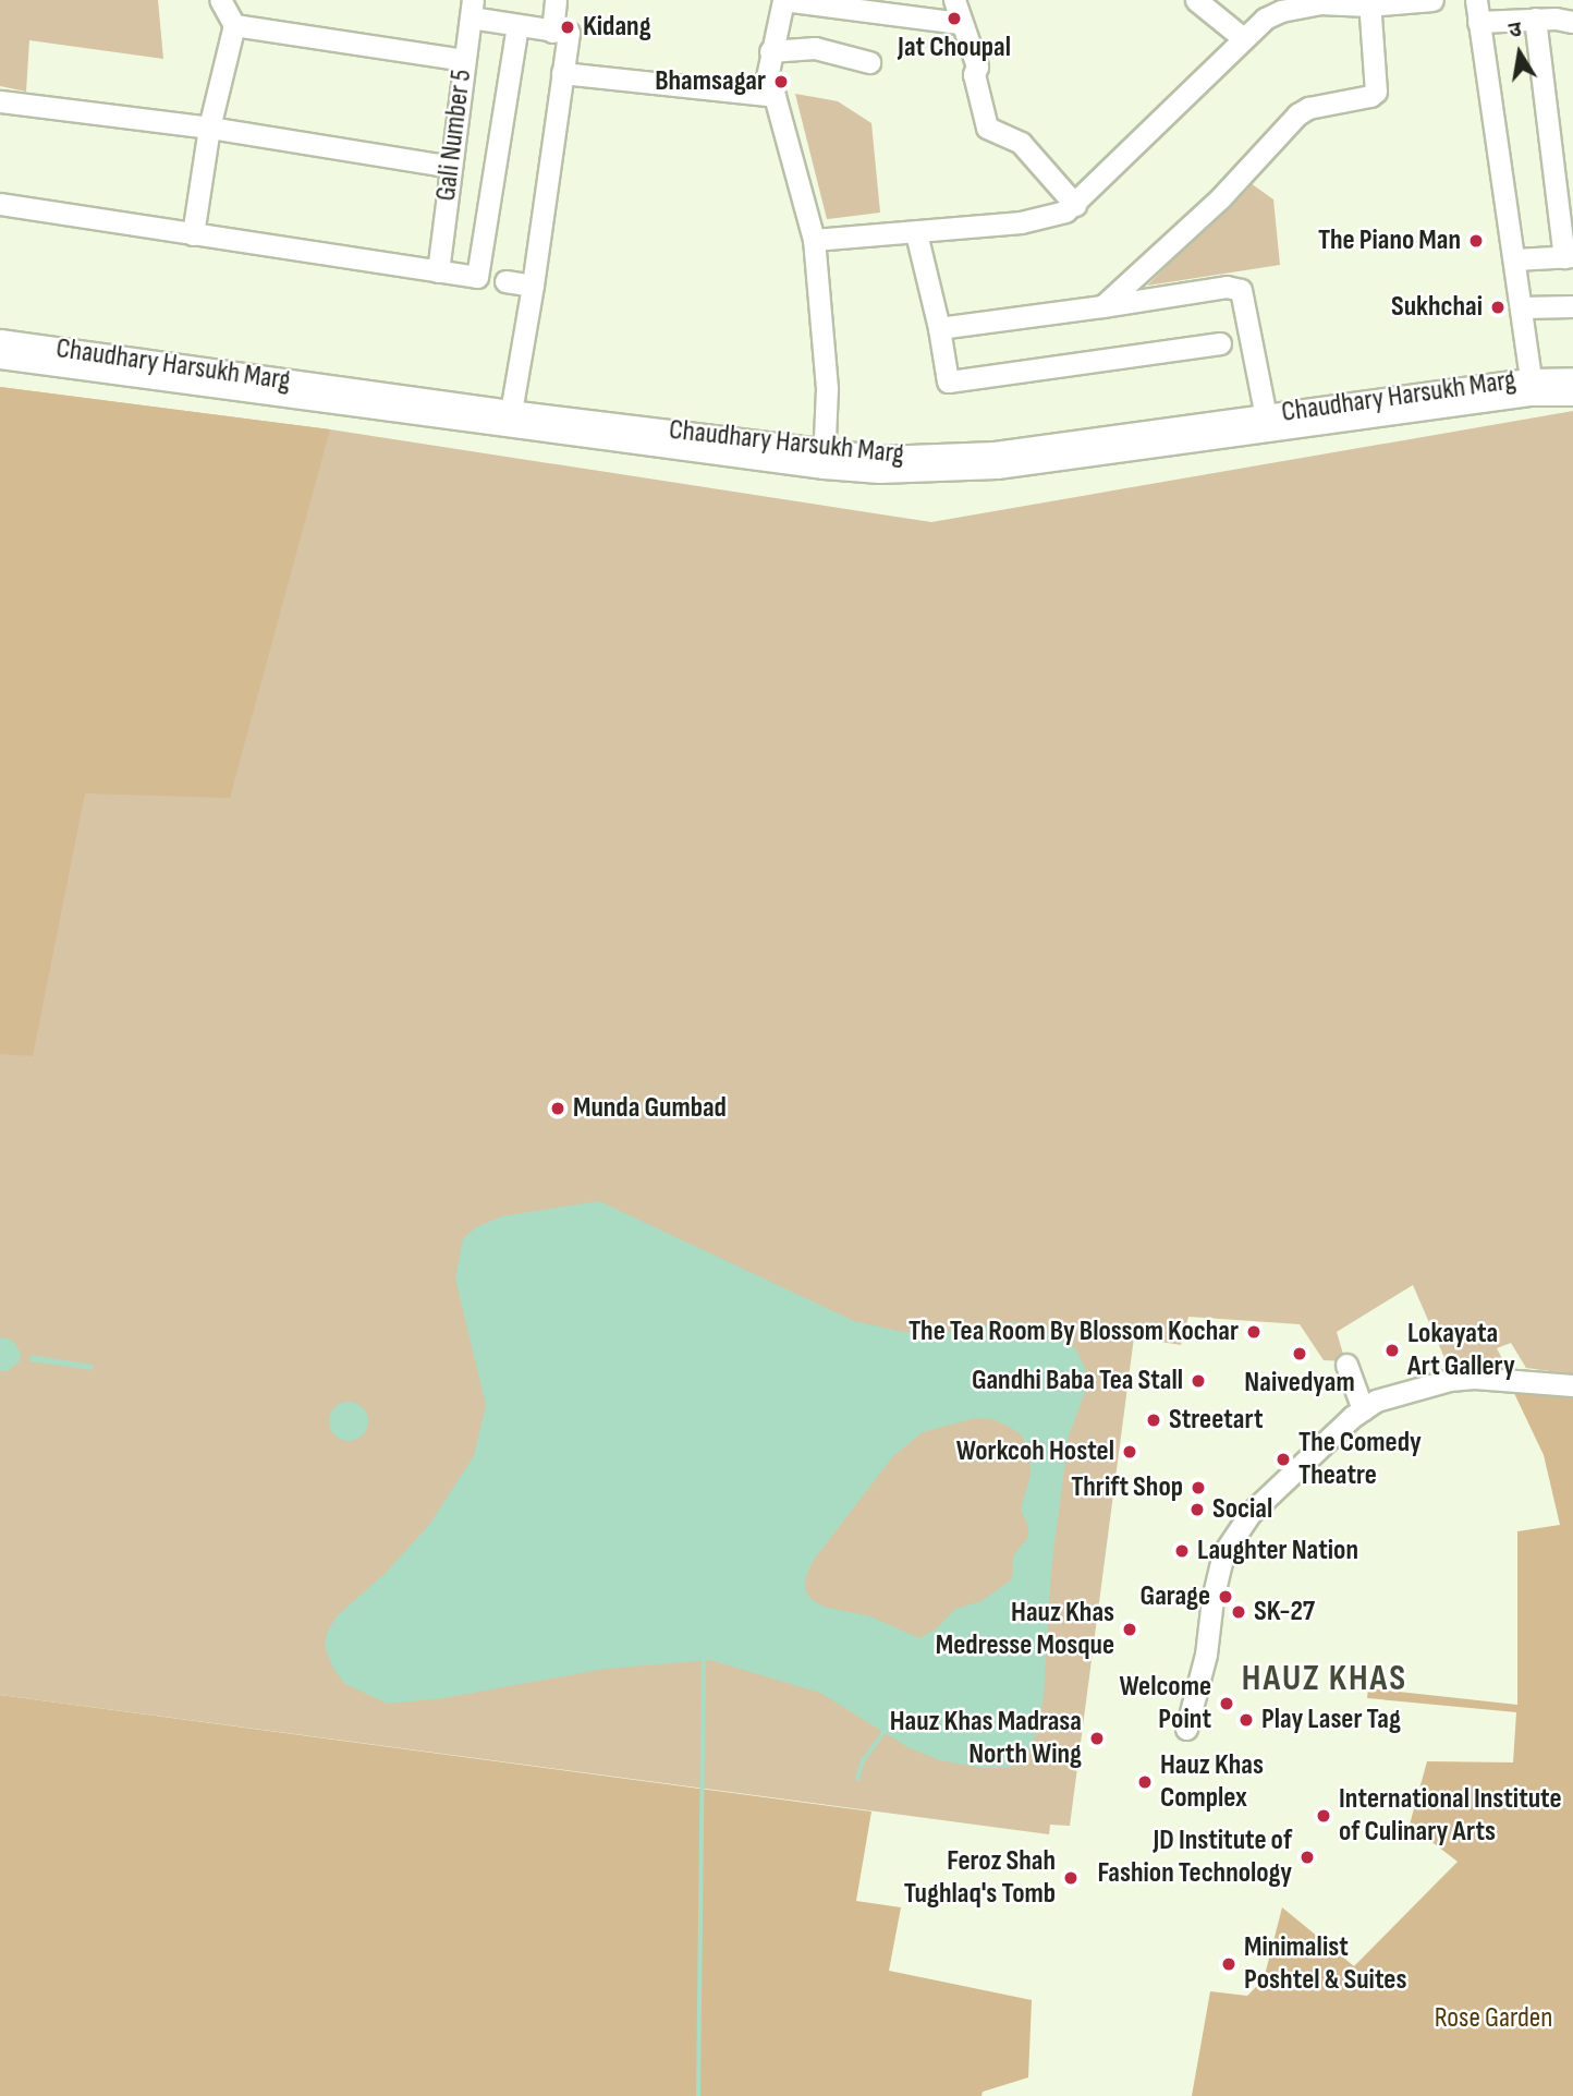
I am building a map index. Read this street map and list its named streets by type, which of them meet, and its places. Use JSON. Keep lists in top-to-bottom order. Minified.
{"streets":{"street":["Gali Number 5","Chaudhary Harsukh Marg"]},"districts":["HAUZ KHAS"],"parks":["Rose Garden"],"places":["Jat Choupal","Kidang","Bhamsagar","The Piano Man","Sukhchai","Munda Gumbad","The Tea Room By Blossom Kochar","Lokayata Art Gallery","Naivedyam","Gandhi Baba Tea Stall","Streetart","Workcoh Hostel","The Comedy Theatre","Thrift Shop","Social","Laughter Nation","Garage","SK-27","Hauz Khas Medresse Mosque","Welcome Point","Play Laser Tag","Hauz Khas Madrasa North Wing","Hauz Khas Complex","International Institute of Culinary Arts","JD Institute of Fashion Technology","Feroz Shah Tughlaq's Tomb","Minimalist Poshtel & Suites"],"north":"top"}
